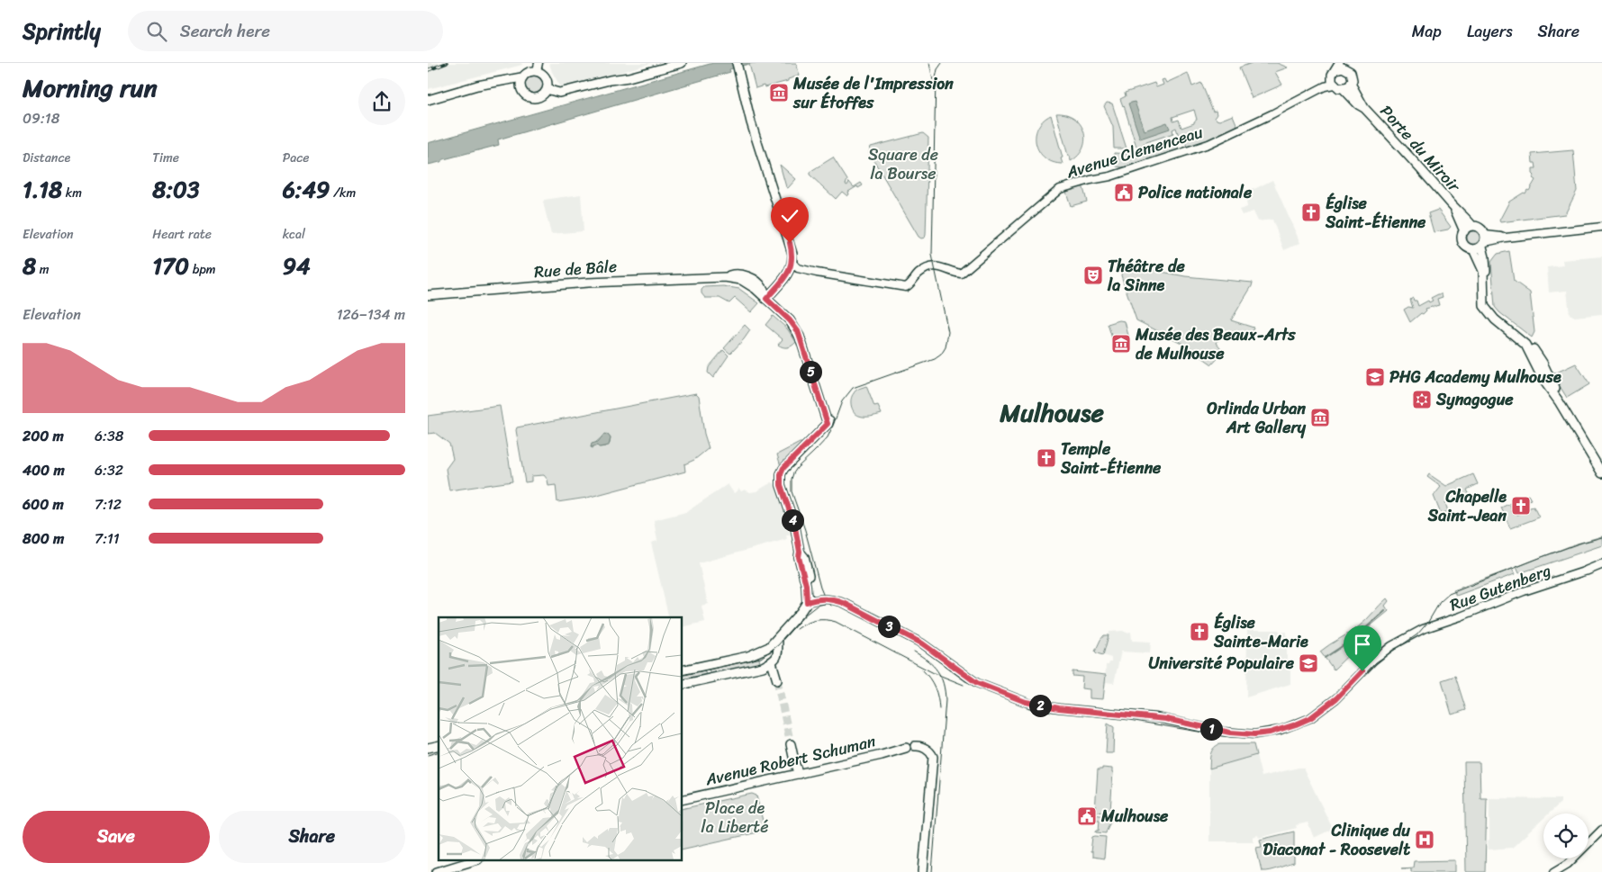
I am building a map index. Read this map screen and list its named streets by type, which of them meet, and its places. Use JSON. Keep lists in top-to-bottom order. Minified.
{"streets":{"main road":["Porte du Miroir","Rue de Bâle","Avenue Robert Schuman"],"street":["Avenue Clemenceau","Rue Gutenberg"]},"crossings":[["Porte du Miroir","Avenue Clemenceau"],["Rue de Bâle","Rue Gutenberg"]],"districts":["Mulhouse"],"parks":["Square de la Bourse","Place de la Liberté"],"places":{"museum":["Musée de l'Impression sur Étoffes","Musée des Beaux-Arts de Mulhouse","Orlinda Urban Art Gallery"],"public building":["Police nationale","Mulhouse"],"church":["Église Saint-Étienne","Temple Saint-Étienne","Chapelle Saint-Jean","Église Sainte-Marie"],"theatre":["Théâtre de la Sinne"],"school or university":["PHG Academy Mulhouse","Université Populaire"],"synagogue":["Synagogue"],"hospital":["Clinique du Diaconat - Roosevelt"]},"page":{"header":"Sprintly","search":"Search here","nav":["Map","Layers","Share"],"heading":["Morning run","09:18"],"stats":[["Distance","1.18 km"],["Time","8:03"],["Pace","6:49 /km"],["Elevation","8 m"],["Heart rate","170 bpm"],["kcal","94"]],"chart":["Elevation","126–134 m"],"pins":["5","4","3","2","1"],"list":[{"name":"200 m","note":"6:38"},{"name":"400 m","note":"6:32"},{"name":"600 m","note":"7:12"},{"name":"800 m","note":"7:11"}],"buttons":["Save","Share"]}}
